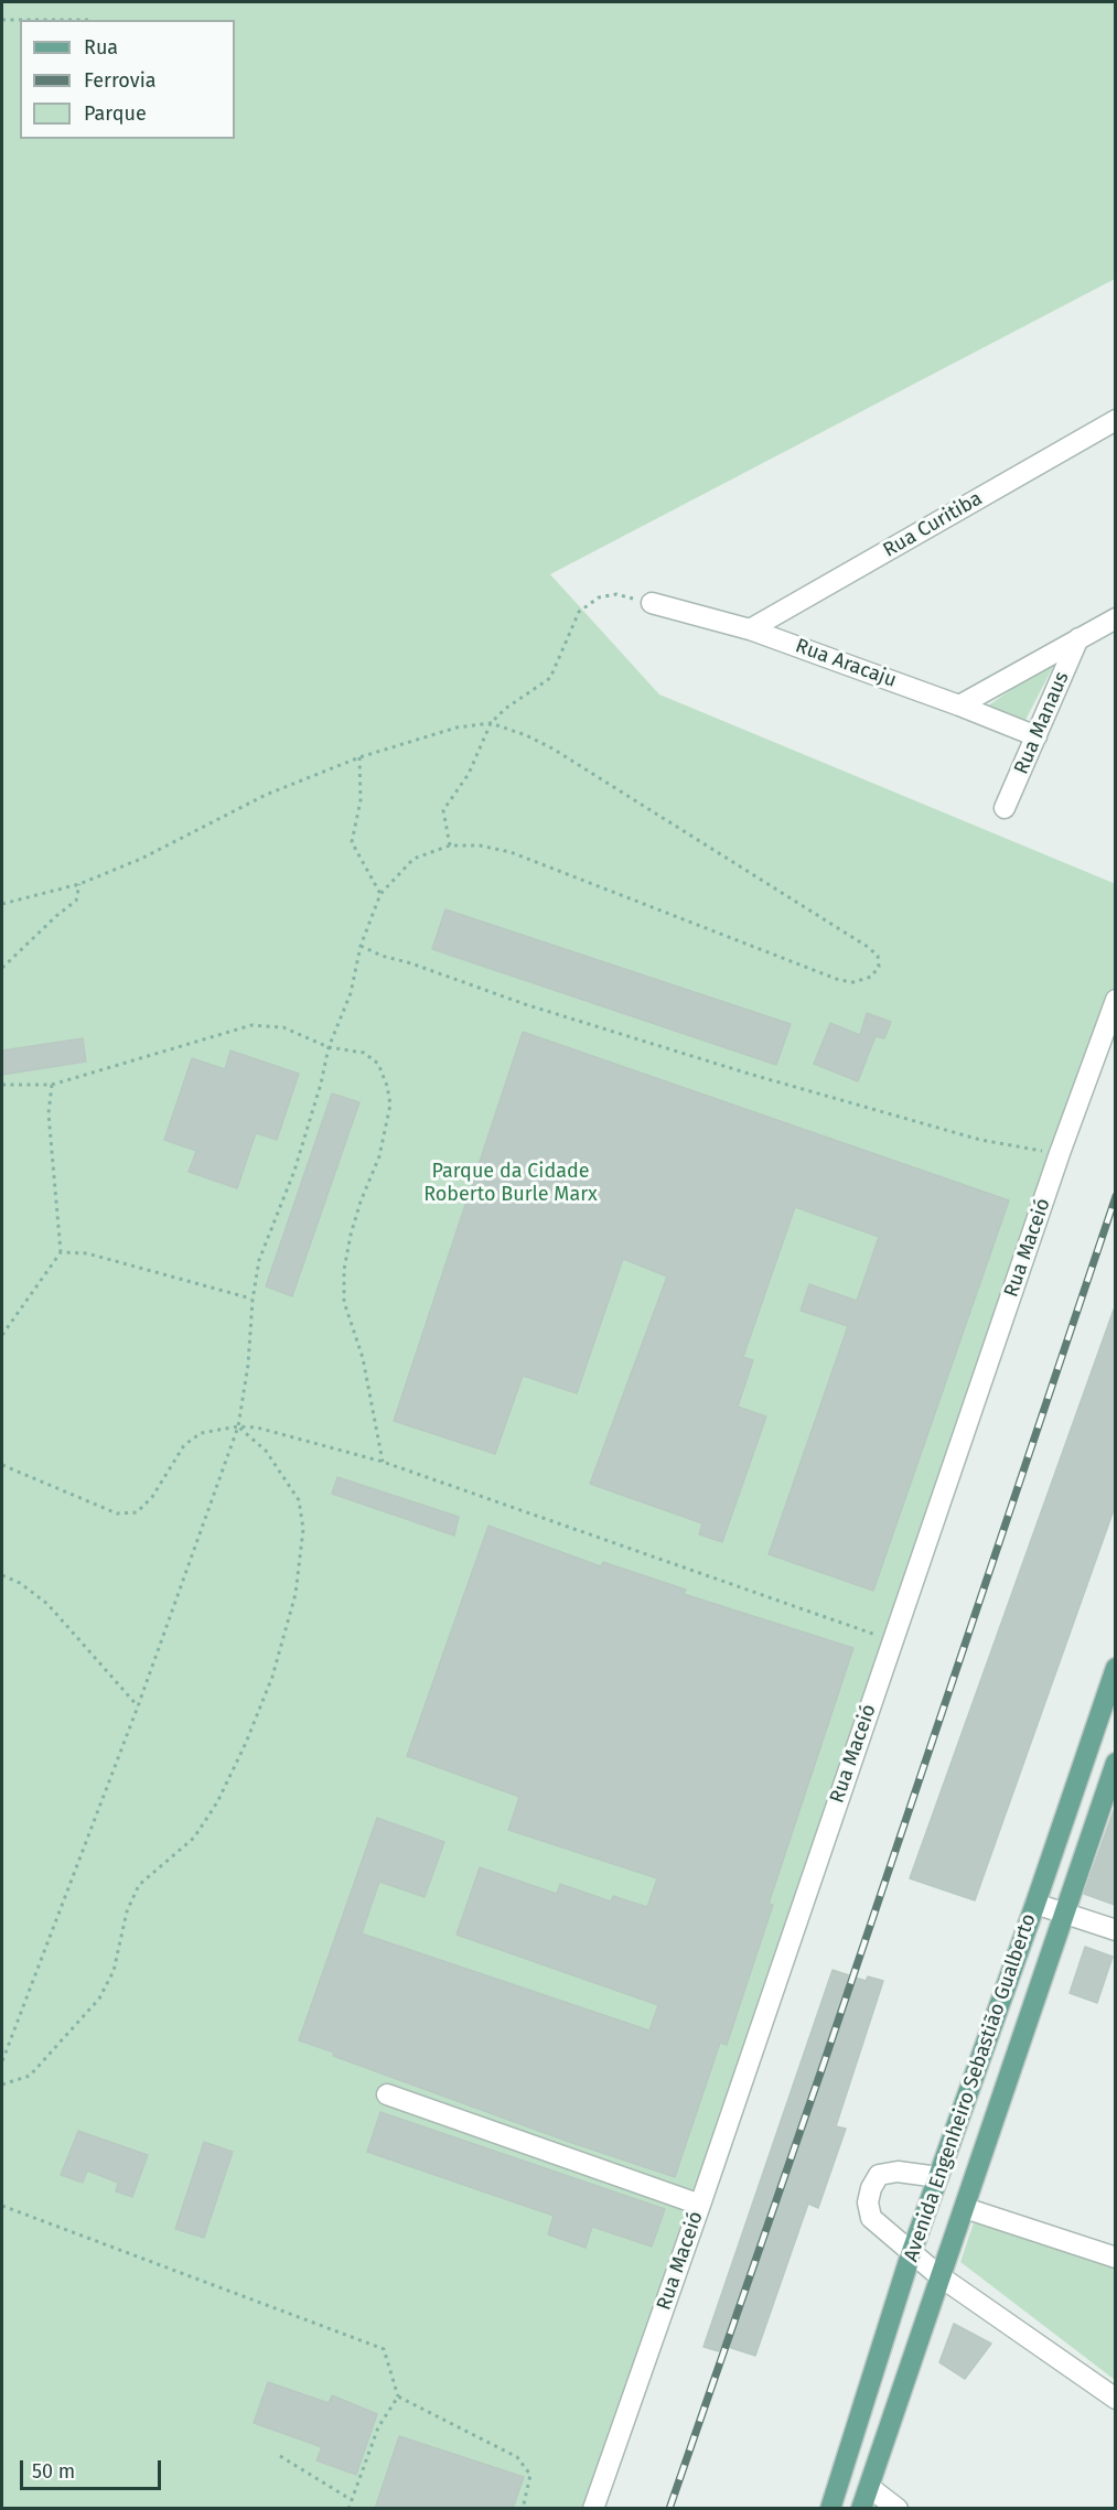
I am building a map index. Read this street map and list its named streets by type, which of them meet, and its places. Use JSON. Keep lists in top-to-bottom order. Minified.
{"streets":{"main road":["Avenida Engenheiro Sebastião Gualberto"],"street":["Rua Curitiba","Rua Aracaju","Rua Manaus","Rua Maceió"]},"crossings":[["Rua Curitiba","Rua Aracaju"],["Rua Aracaju","Rua Manaus"]],"parks":["Parque da Cidade Roberto Burle Marx"],"legend":["Rua","Ferrovia","Parque"],"scale_bar":"50 m"}
